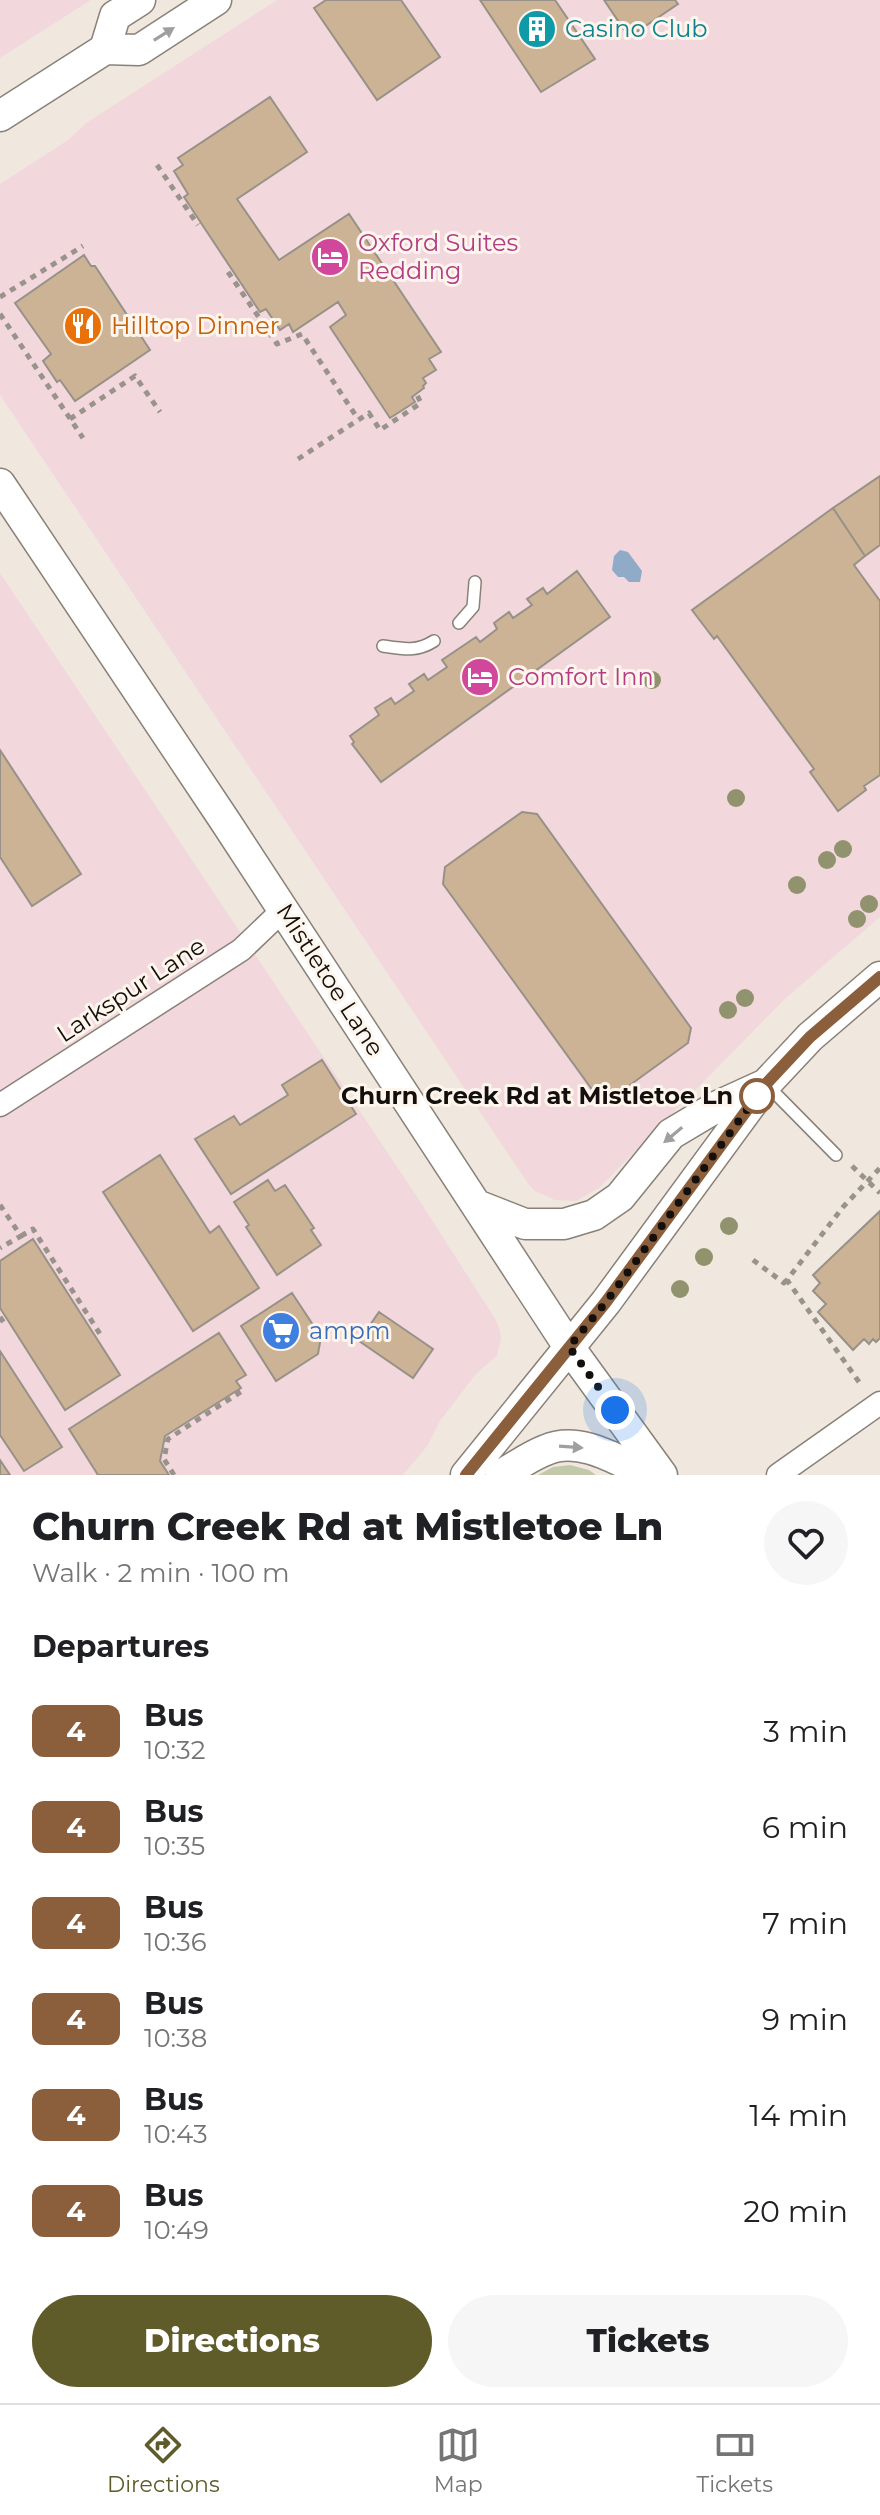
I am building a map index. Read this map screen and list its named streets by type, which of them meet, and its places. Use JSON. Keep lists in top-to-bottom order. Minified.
{"streets":{"main road":["Mistletoe Lane"],"street":["Larkspur Lane"]},"crossings":[["Mistletoe Lane","Larkspur Lane"]],"places":{"building":["Casino Club"],"hotel":["Oxford Suites Redding","Comfort Inn"],"restaurant":["Hilltop Dinner"],"other":["Churn Creek Rd at Mistletoe Ln"],"supermarket":["ampm"]},"lines":["bus line 4"],"page":{"heading":[["Churn Creek Rd at Mistletoe Ln","Walk · 2 min · 100 m"],"Departures"],"list":[{"mark":"4","name":"Bus","note":"10:32","value":"3 min"},{"mark":"4","name":"Bus","note":"10:35","value":"6 min"},{"mark":"4","name":"Bus","note":"10:36","value":"7 min"},{"mark":"4","name":"Bus","note":"10:38","value":"9 min"},{"mark":"4","name":"Bus","note":"10:43","value":"14 min"},{"mark":"4","name":"Bus","note":"10:49","value":"20 min"}],"buttons":["Directions","Tickets"],"tabs":["Directions","Map","Tickets"]}}
